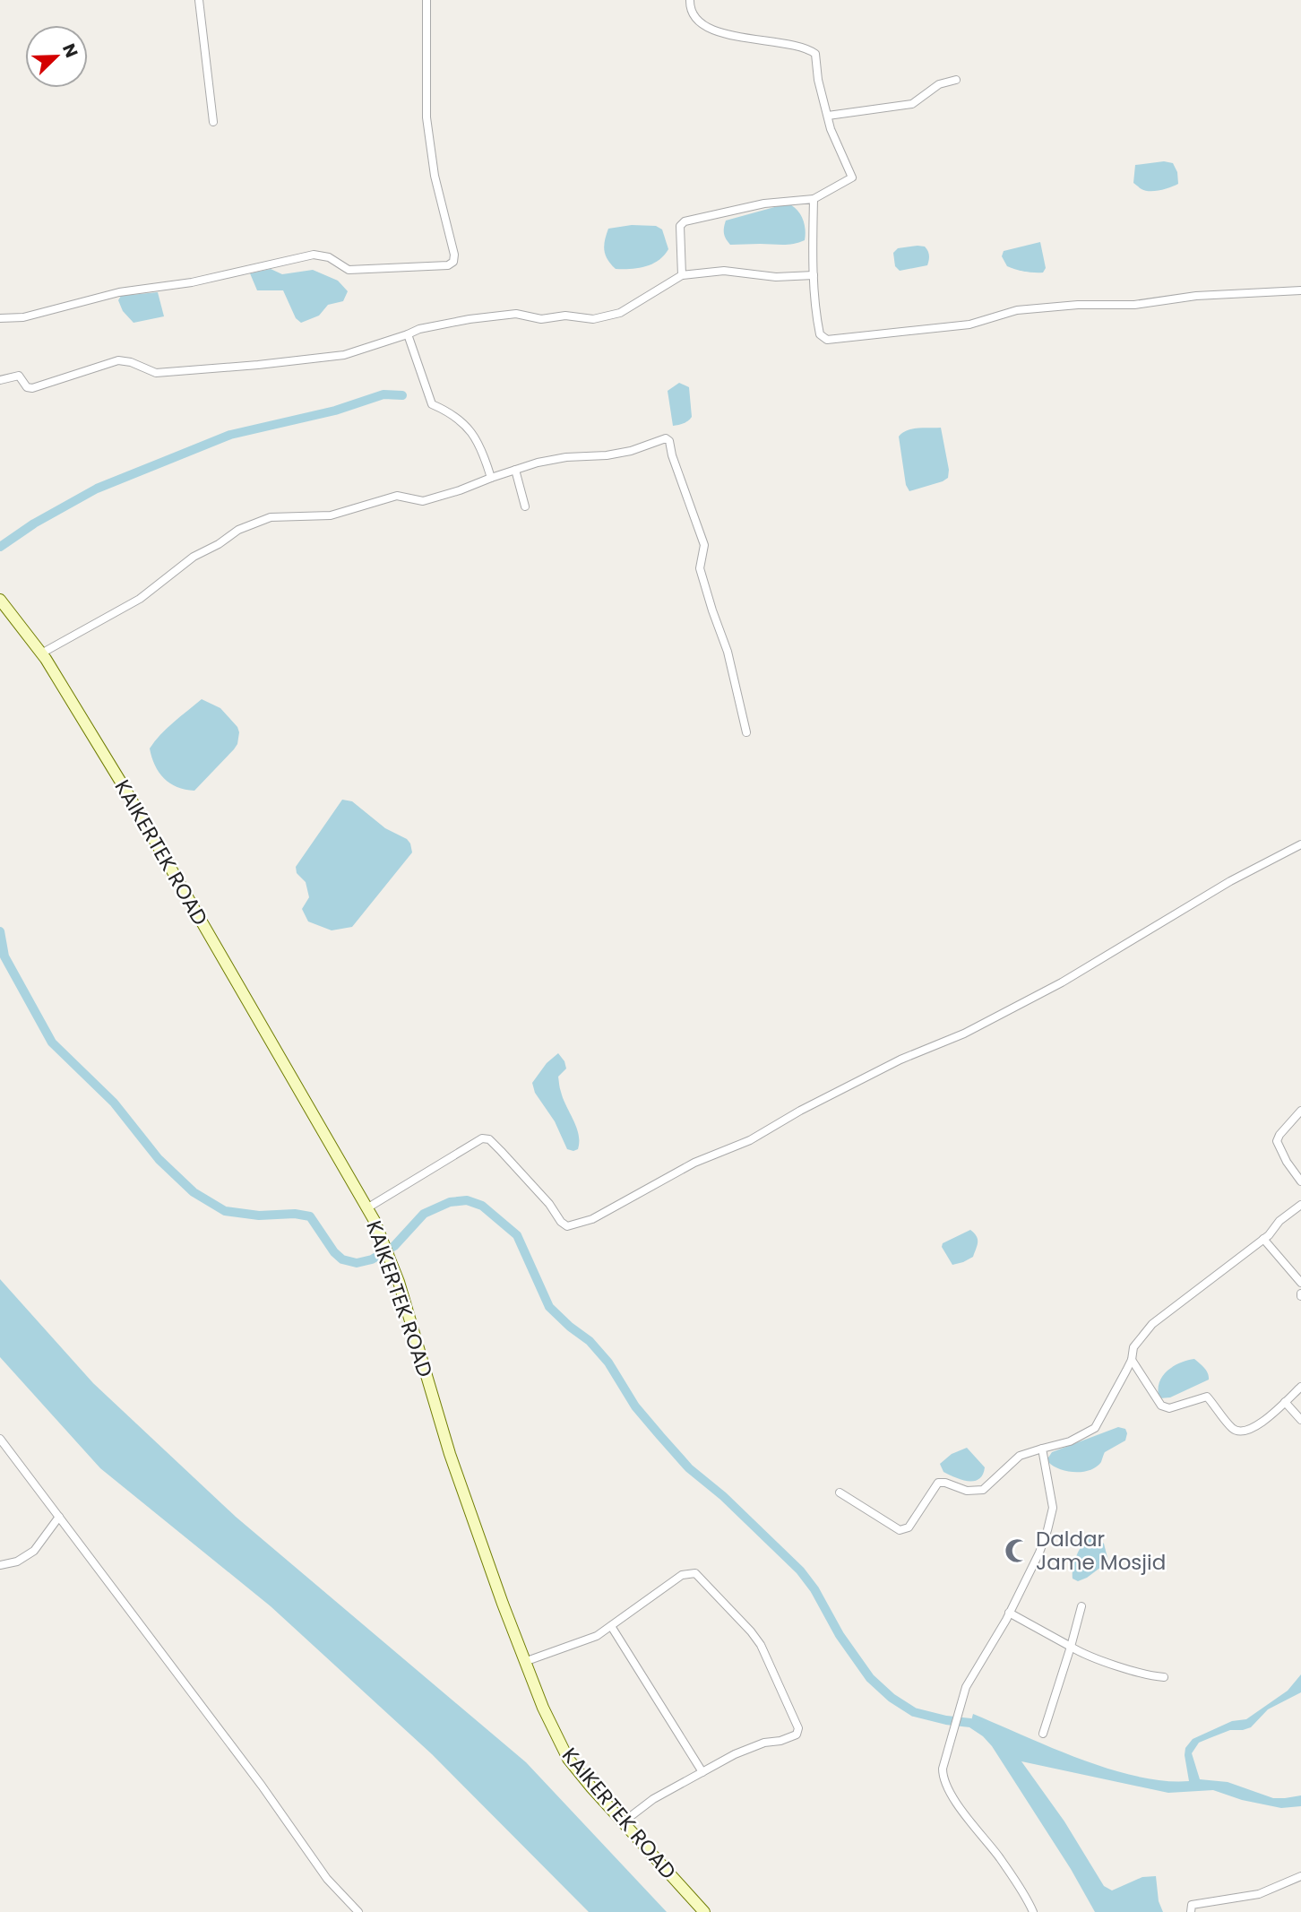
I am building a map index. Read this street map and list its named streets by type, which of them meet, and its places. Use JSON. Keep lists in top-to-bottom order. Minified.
{"streets":{"main road":["KAIKERTEK ROAD"]},"places":{"mosque":["Daldar Jame Mosjid"]},"north":"top right"}
